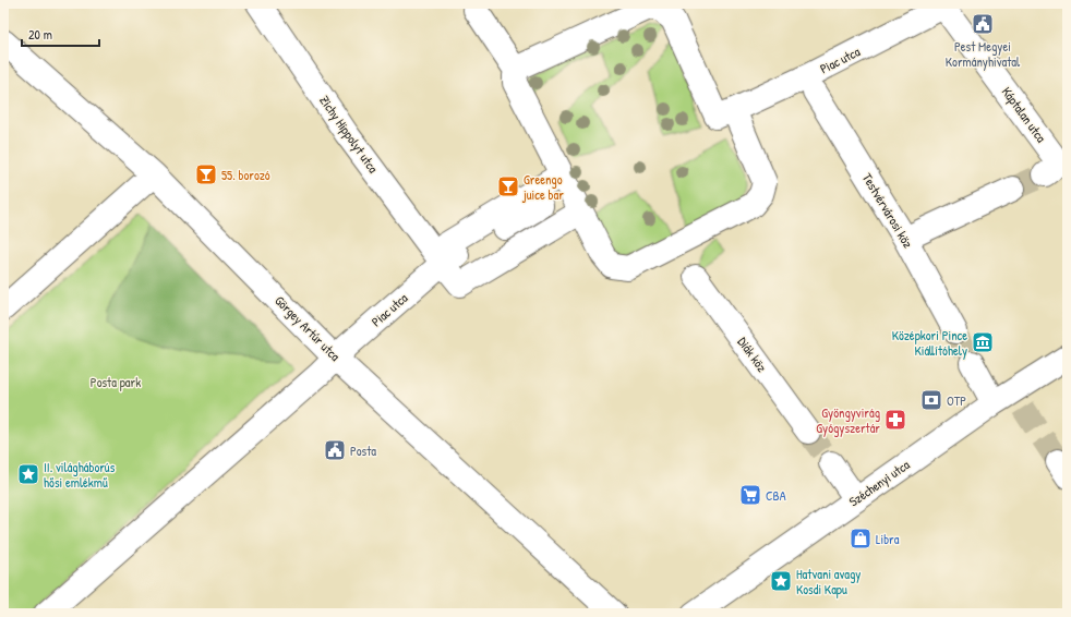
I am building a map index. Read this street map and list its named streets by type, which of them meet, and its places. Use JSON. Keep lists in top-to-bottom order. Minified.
{"streets":{"street":["Piac utca","Káptalan utca","Zichy Hippolyt utca","Testvérvárosi köz","Görgey Artúr utca","Diák köz","Széchenyi utca"]},"crossings":[["Piac utca","Káptalan utca"],["Piac utca","Zichy Hippolyt utca"],["Piac utca","Görgey Artúr utca"]],"parks":["Posta park"],"places":{"public building":["Pest Megyei Kormányhivatal","Posta"],"bar":["55. borozó","Greengo juice bar"],"museum":["Középkori Pince Kiállítóhely"],"bank":["OTP"],"pharmacy":["Gyöngyvirág Gyógyszertár"],"place":["II. világháborús hősi emlékmű","Hatvani avagy Kosdi Kapu"],"supermarket":["CBA"],"shop":["Libra"]},"scale_bar":"20 m"}
